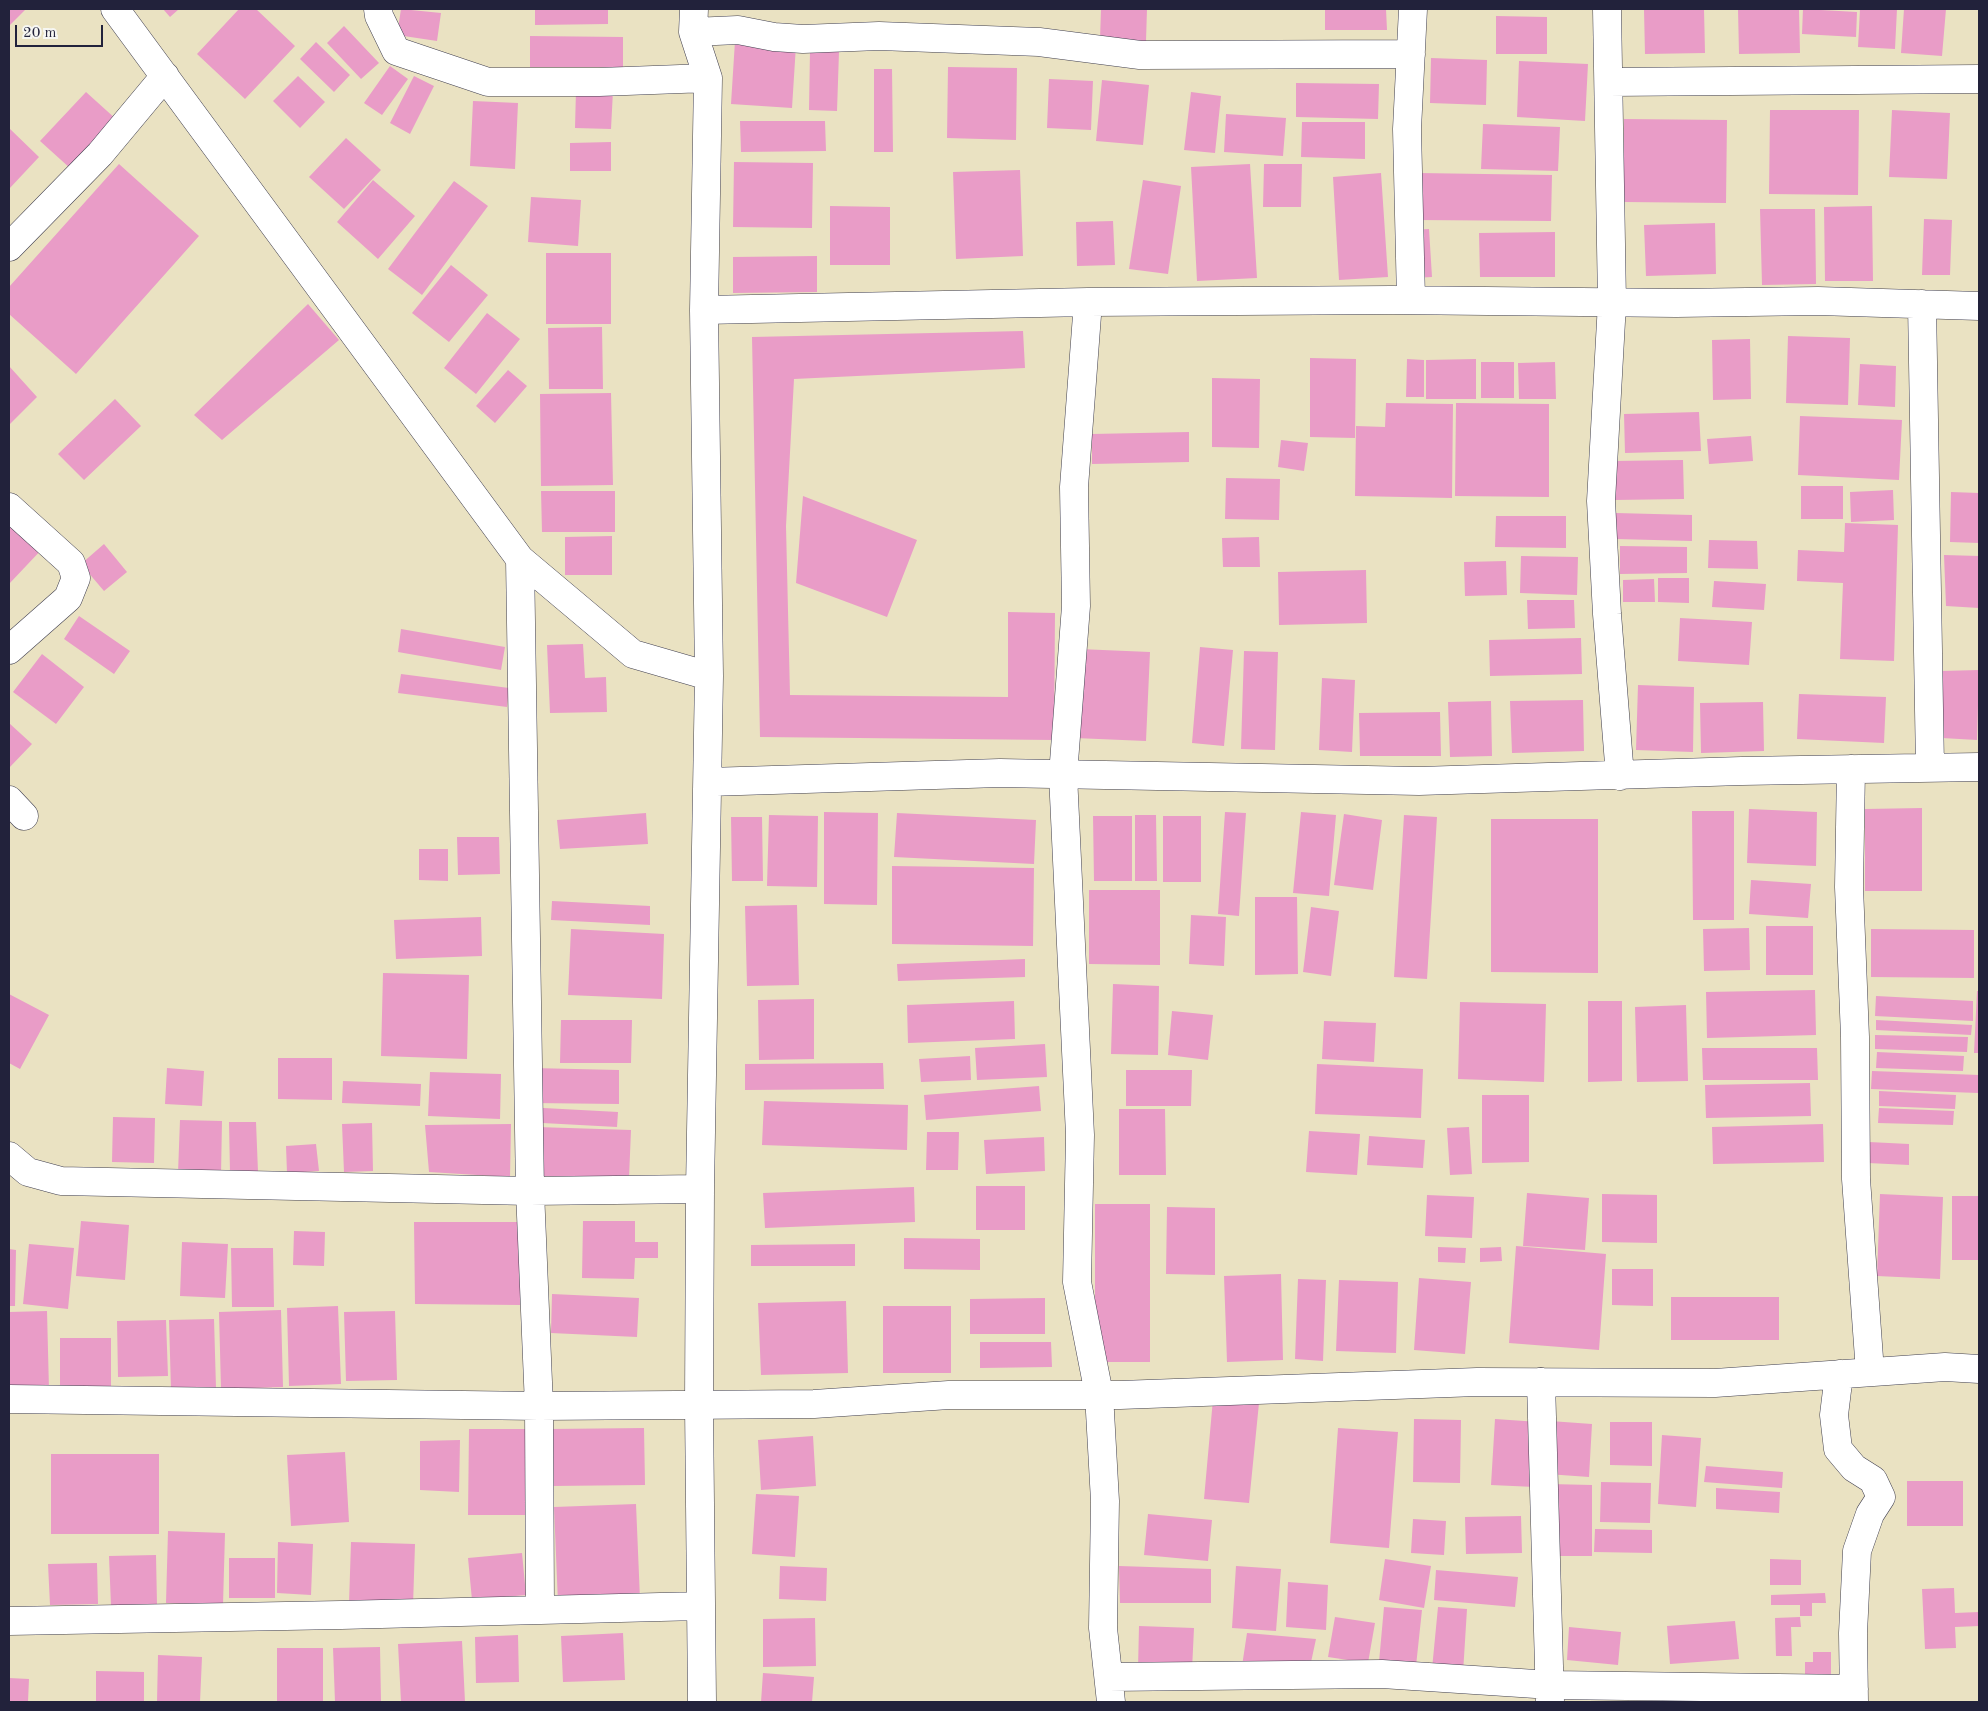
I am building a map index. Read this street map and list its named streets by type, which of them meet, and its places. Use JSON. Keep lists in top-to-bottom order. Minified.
{"scale_bar":"20 m"}
